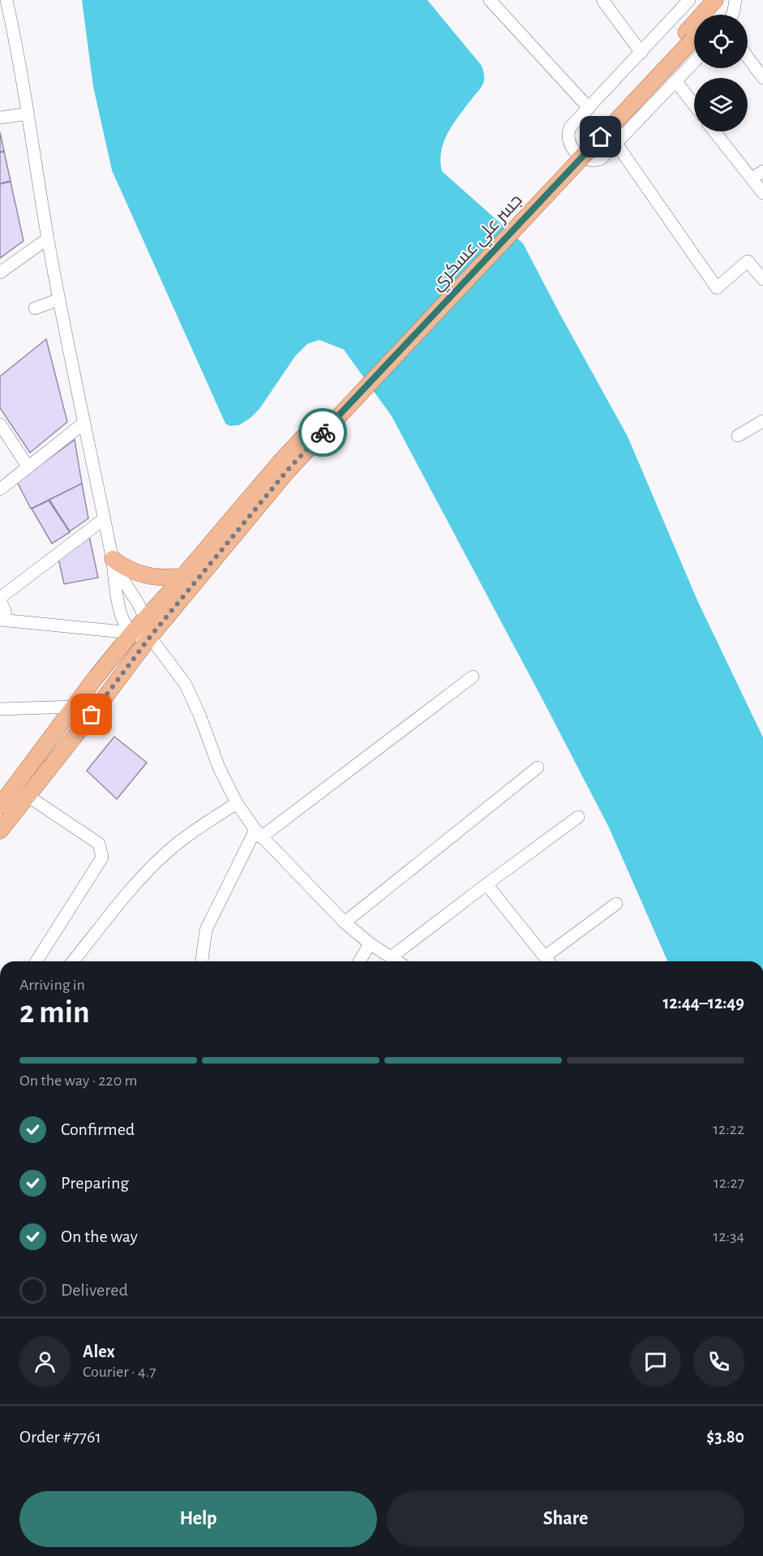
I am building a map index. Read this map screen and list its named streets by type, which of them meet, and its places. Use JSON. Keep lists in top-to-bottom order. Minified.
{"streets":{"main road":["جسر علي عسكري"]},"page":{"heading":["2 min","Arriving in","12:44–12:49"],"panel":["Alex","Courier · 4.7","Order #7761","$3.80"],"bar":"On the way · 220 m","list":[["Confirmed","12:22"],["Preparing","12:27"],["On the way","12:34"],"Delivered"],"buttons":["Help","Share"]}}
